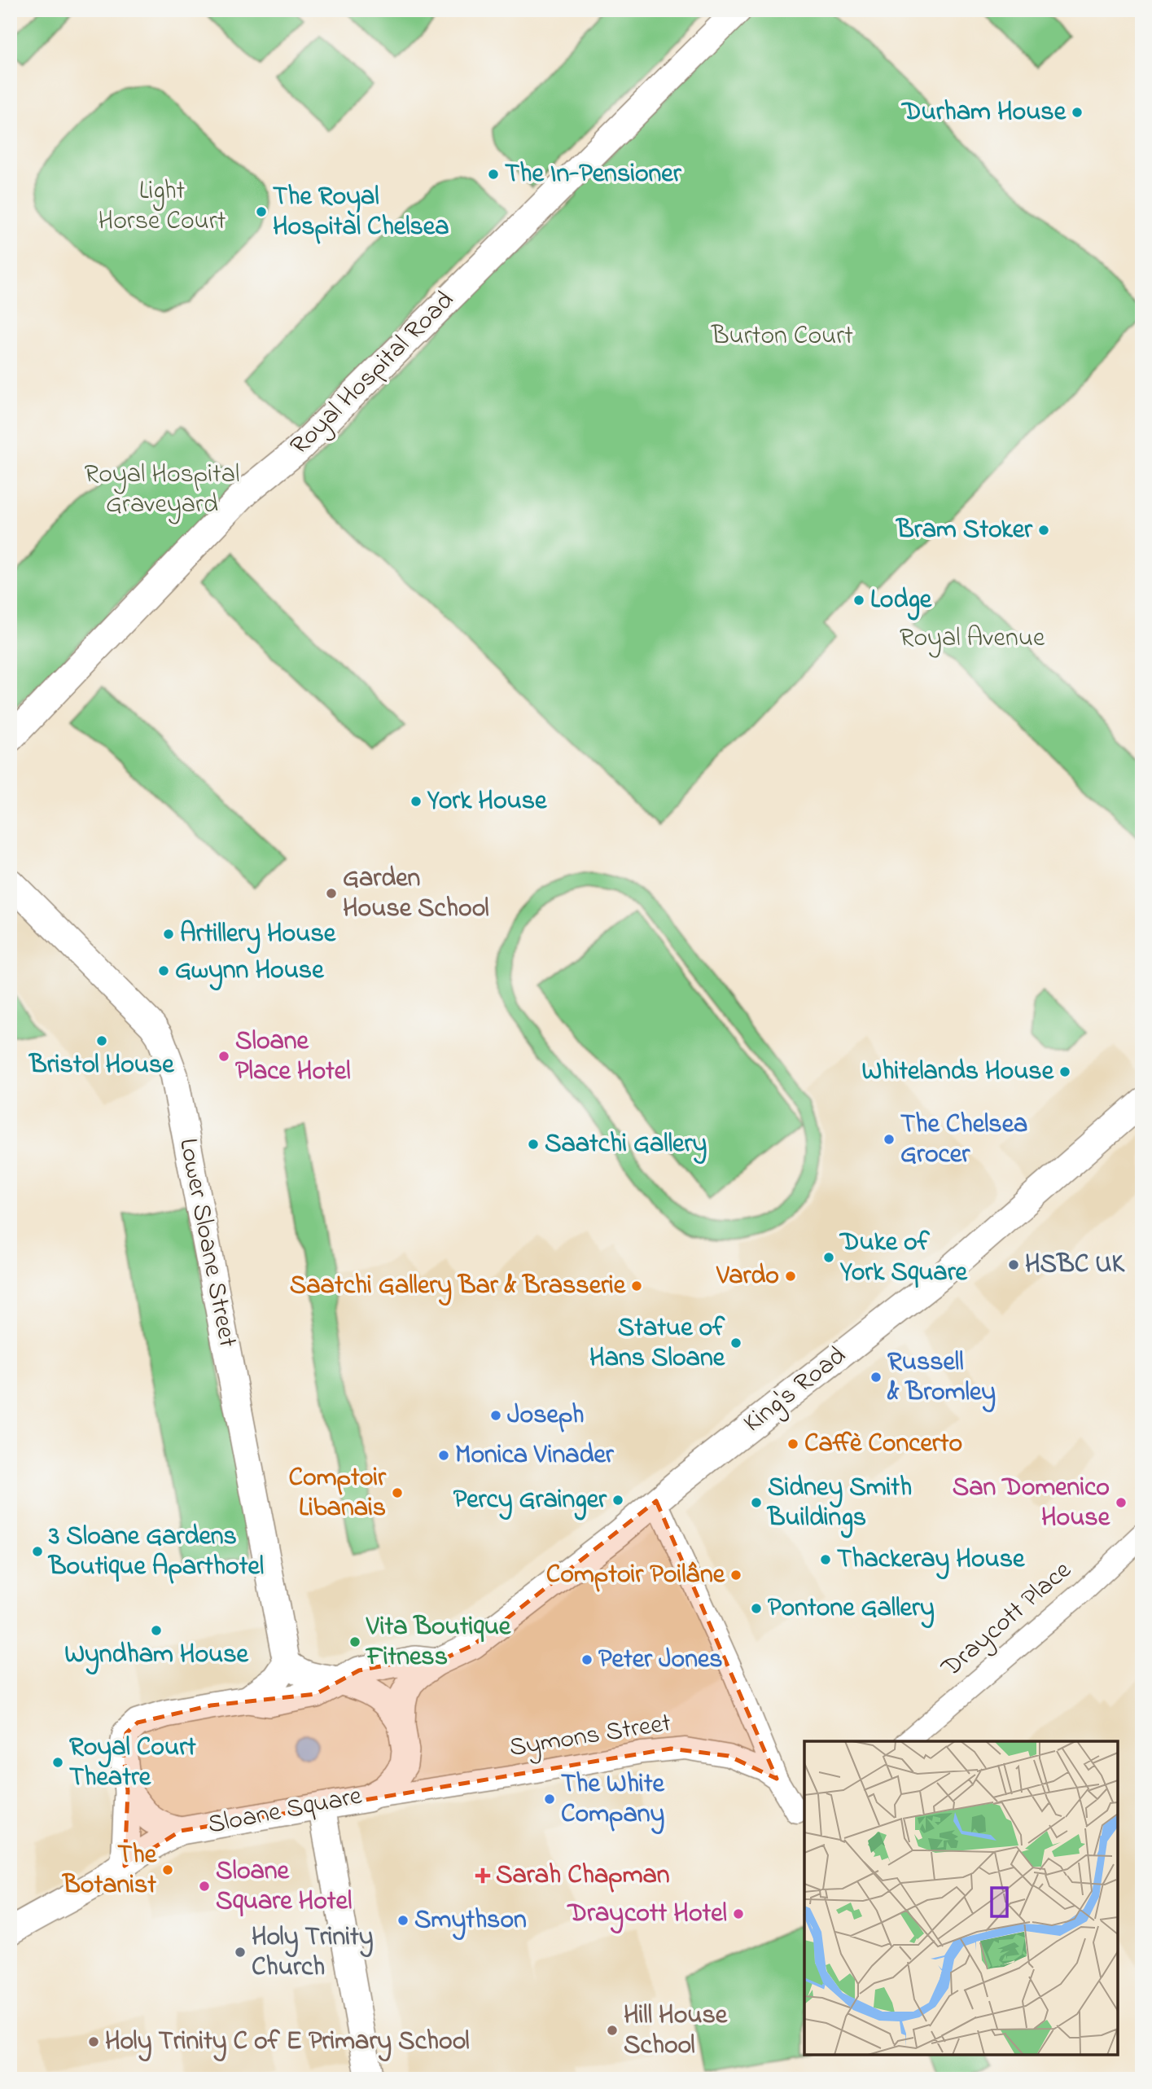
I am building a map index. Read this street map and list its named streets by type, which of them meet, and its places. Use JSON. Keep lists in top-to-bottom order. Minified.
{"streets":{"main road":["Royal Hospital Road","Lower Sloane Street","King's Road","Sloane Square"],"street":["Draycott Place","Symons Street"]},"crossings":[["King's Road","Sloane Square"],["Symons Street","Sloane Square"]],"parks":["Light Horse Court","Burton Court","Royal Hospital Graveyard","Royal Avenue"],"places":{"other":["Durham House","The In-Pensioner","The Royal Hospital Chelsea","Bram Stoker","Lodge","York House","Garden House School","Artillery House","Gwynn House","Bristol House","Sloane Place Hotel","Whitelands House","The Chelsea Grocer","Saatchi Gallery","Duke of York Square","HSBC UK","Vardo","Saatchi Gallery Bar & Brasserie","Statue of Hans Sloane","Russell & Bromley","Joseph","Caffè Concerto","Monica Vinader","Comptoir Libanais","Percy Grainger","Sidney Smith Buildings","San Domenico House","3 Sloane Gardens Boutique Aparthotel","Thackeray House","Comptoir Poilâne","Pontone Gallery","Wyndham House","Vita Boutique Fitness","Peter Jones","Royal Court Theatre","The White Company","The Botanist","Sloane Square Hotel","Draycott Hotel","Smythson","Holy Trinity Church","Hill House School","Holy Trinity C of E Primary School"],"health":["Sarah Chapman"]}}
